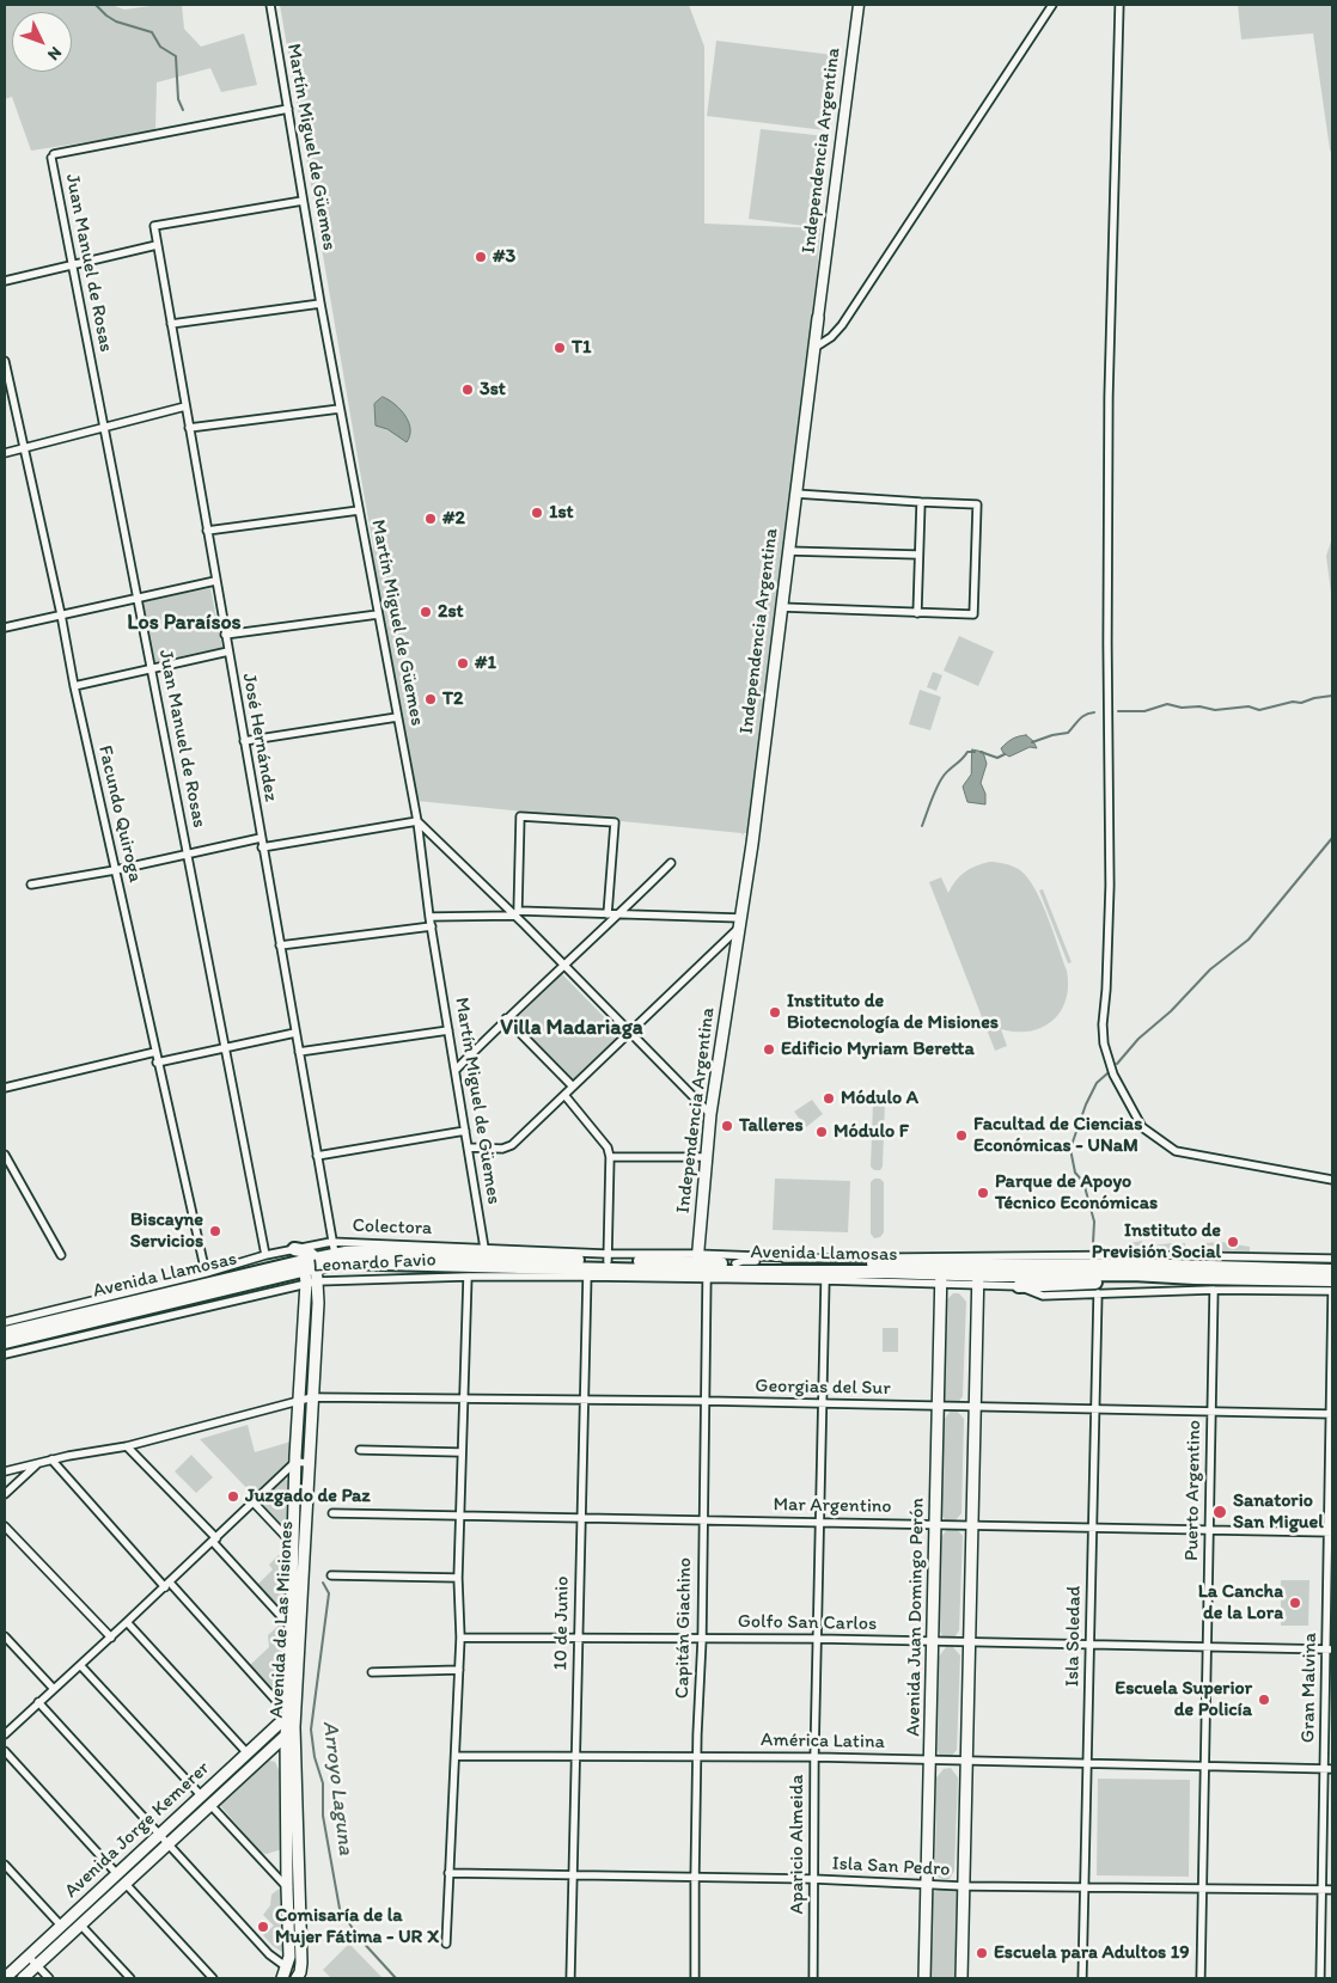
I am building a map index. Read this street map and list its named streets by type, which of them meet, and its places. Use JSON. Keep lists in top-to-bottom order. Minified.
{"streets":{"highway":["Avenida Llamosas"],"main road":["Independencia Argentina","Avenida Juan Domingo Perón","Avenida de Las Misiones","Avenida Jorge Kemerer"],"street":["Martín Miguel de Güemes","Juan Manuel de Rosas","José Hernández","Facundo Quiroga","Colectora","Leonardo Favio","Georgias del Sur","Puerto Argentino","Mar Argentino","10 de Junio","Golfo San Carlos","Capitán Giachino","Isla Soledad","Gran Malvina","América Latina","Aparicio Almeida","Isla San Pedro"]},"crossings":[["Martín Miguel de Güemes","Juan Manuel de Rosas"],["Martín Miguel de Güemes","José Hernández"],["Martín Miguel de Güemes","Colectora"],["Independencia Argentina","Avenida Llamosas"],["Juan Manuel de Rosas","Colectora"],["José Hernández","Colectora"],["José Hernández","Avenida Llamosas"],["Facundo Quiroga","Colectora"],["Colectora","Avenida Llamosas"],["Avenida Llamosas","Leonardo Favio"],["Avenida Llamosas","Avenida Juan Domingo Perón"],["Avenida Llamosas","Avenida de Las Misiones"],["Avenida Llamosas","10 de Junio"],["Leonardo Favio","Avenida de Las Misiones"],["Leonardo Favio","10 de Junio"],["Leonardo Favio","Capitán Giachino"],["Georgias del Sur","Puerto Argentino"],["Georgias del Sur","Avenida Juan Domingo Perón"],["Georgias del Sur","Avenida de Las Misiones"],["Georgias del Sur","10 de Junio"],["Georgias del Sur","Capitán Giachino"],["Georgias del Sur","Isla Soledad"],["Georgias del Sur","Gran Malvina"],["Georgias del Sur","Aparicio Almeida"],["Puerto Argentino","Mar Argentino"],["Puerto Argentino","Golfo San Carlos"],["Puerto Argentino","América Latina"],["Puerto Argentino","Isla San Pedro"],["Mar Argentino","Avenida Juan Domingo Perón"],["Mar Argentino","10 de Junio"],["Mar Argentino","Capitán Giachino"],["Mar Argentino","Isla Soledad"],["Mar Argentino","Gran Malvina"],["Mar Argentino","Aparicio Almeida"],["Avenida Juan Domingo Perón","Golfo San Carlos"],["Avenida Juan Domingo Perón","América Latina"],["Avenida Juan Domingo Perón","Isla San Pedro"],["Avenida de Las Misiones","Avenida Jorge Kemerer"],["10 de Junio","Golfo San Carlos"],["10 de Junio","América Latina"],["10 de Junio","Isla San Pedro"],["Golfo San Carlos","Capitán Giachino"],["Golfo San Carlos","Isla Soledad"],["Golfo San Carlos","Gran Malvina"],["Golfo San Carlos","Aparicio Almeida"],["Capitán Giachino","América Latina"],["Capitán Giachino","Isla San Pedro"],["Isla Soledad","América Latina"],["Isla Soledad","Isla San Pedro"],["Gran Malvina","América Latina"],["Gran Malvina","Isla San Pedro"],["América Latina","Aparicio Almeida"],["Aparicio Almeida","Isla San Pedro"]],"districts":["Los Paraísos","Villa Madariaga"],"water":["Arroyo Laguna"],"places":["#3","T1","3st","1st","#2","2st","#1","T2","Instituto de Biotecnología de Misiones","Edificio Myriam Beretta","Módulo A","Talleres","Módulo F","Facultad de Ciencias Económicas - UNaM","Parque de Apoyo Técnico Económicas","Biscayne Servicios","Instituto de Previsión Social","Juzgado de Paz","Sanatorio San Miguel","La Cancha de la Lora","Escuela Superior de Policía","Comisaría de la Mujer Fátima - UR X","Escuela para Adultos 19"],"north":"bottom right"}
